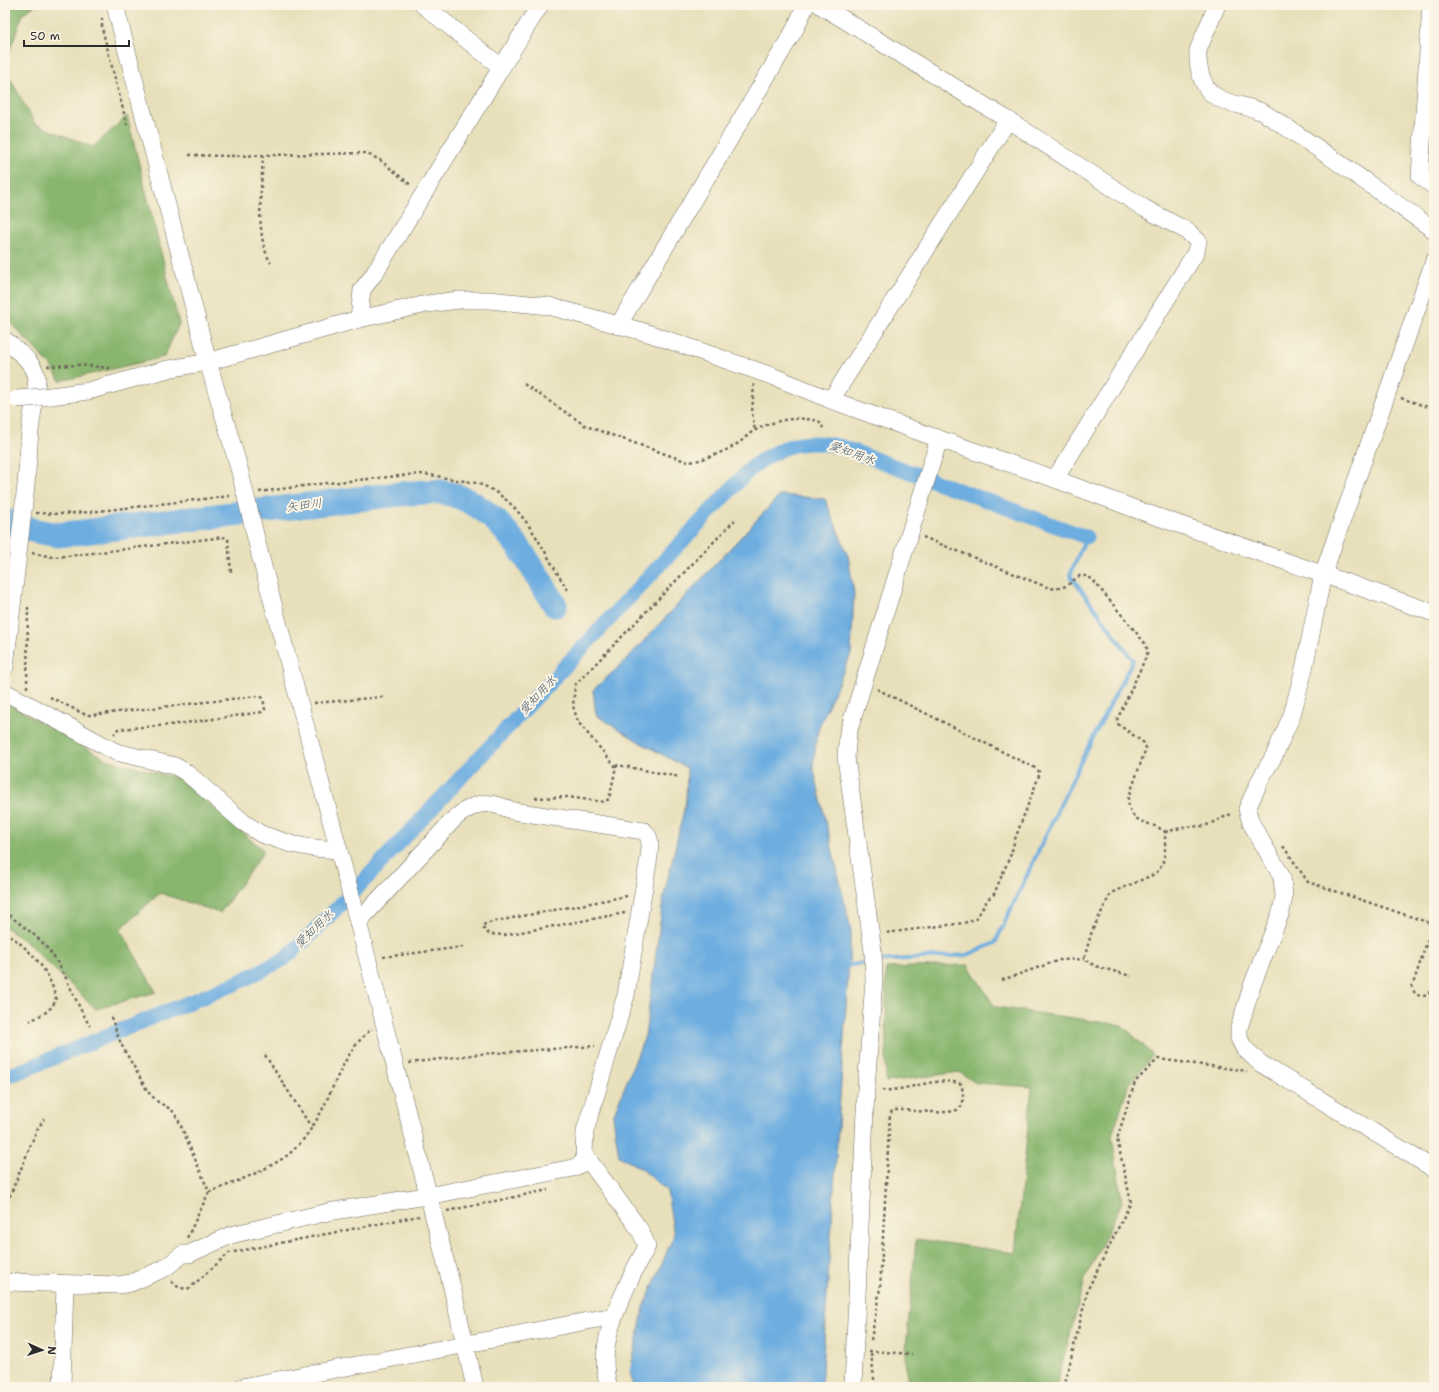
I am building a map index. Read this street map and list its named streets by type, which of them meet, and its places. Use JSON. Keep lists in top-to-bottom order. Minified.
{"water":["愛知用水","矢田川"],"scale_bar":"50 m","north":"right"}
